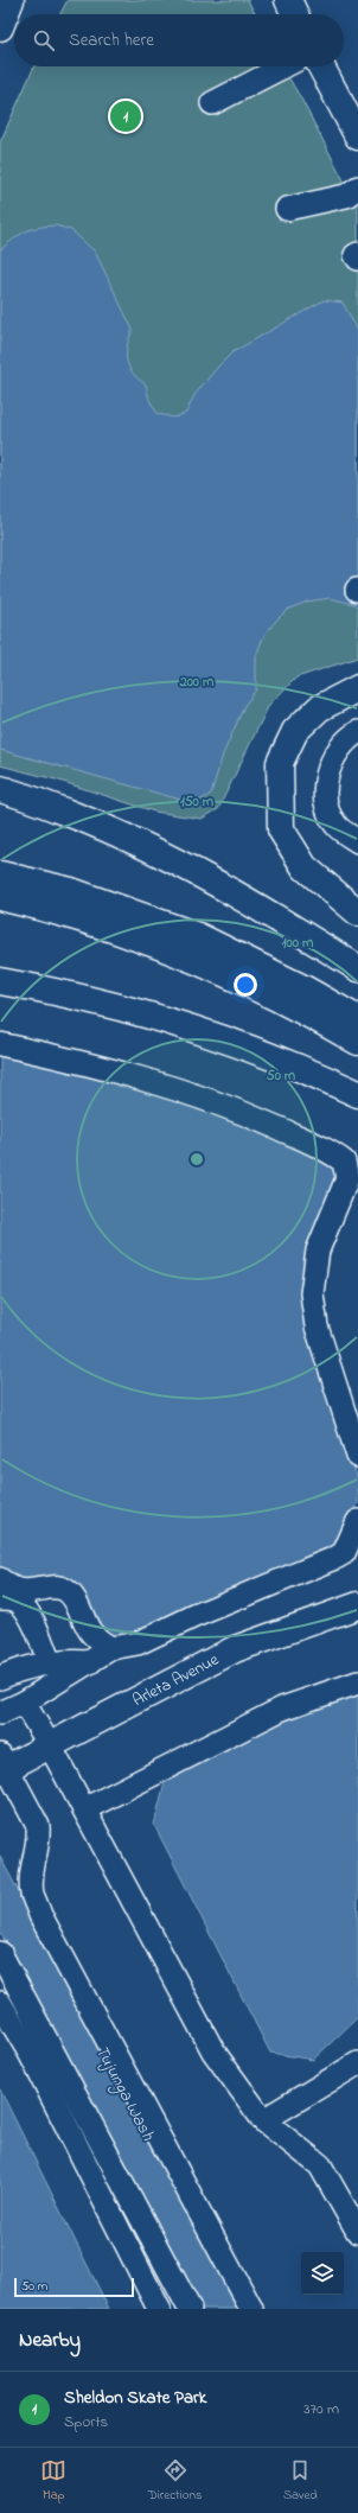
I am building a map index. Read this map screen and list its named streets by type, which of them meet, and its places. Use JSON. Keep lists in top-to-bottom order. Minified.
{"streets":{"main road":["Arleta Avenue"]},"water":["Tujunga Wash"],"scale_bar":"50 m","page":{"search":"Search here","pins":"1","scale":"50 m","heading":"Nearby","list":[{"mark":"1","name":"Sheldon Skate Park","note":"Sports","value":"370 m"}],"nav":["Map","Directions","Saved"]},"rings":["200 m","150 m","100 m","50 m"]}
